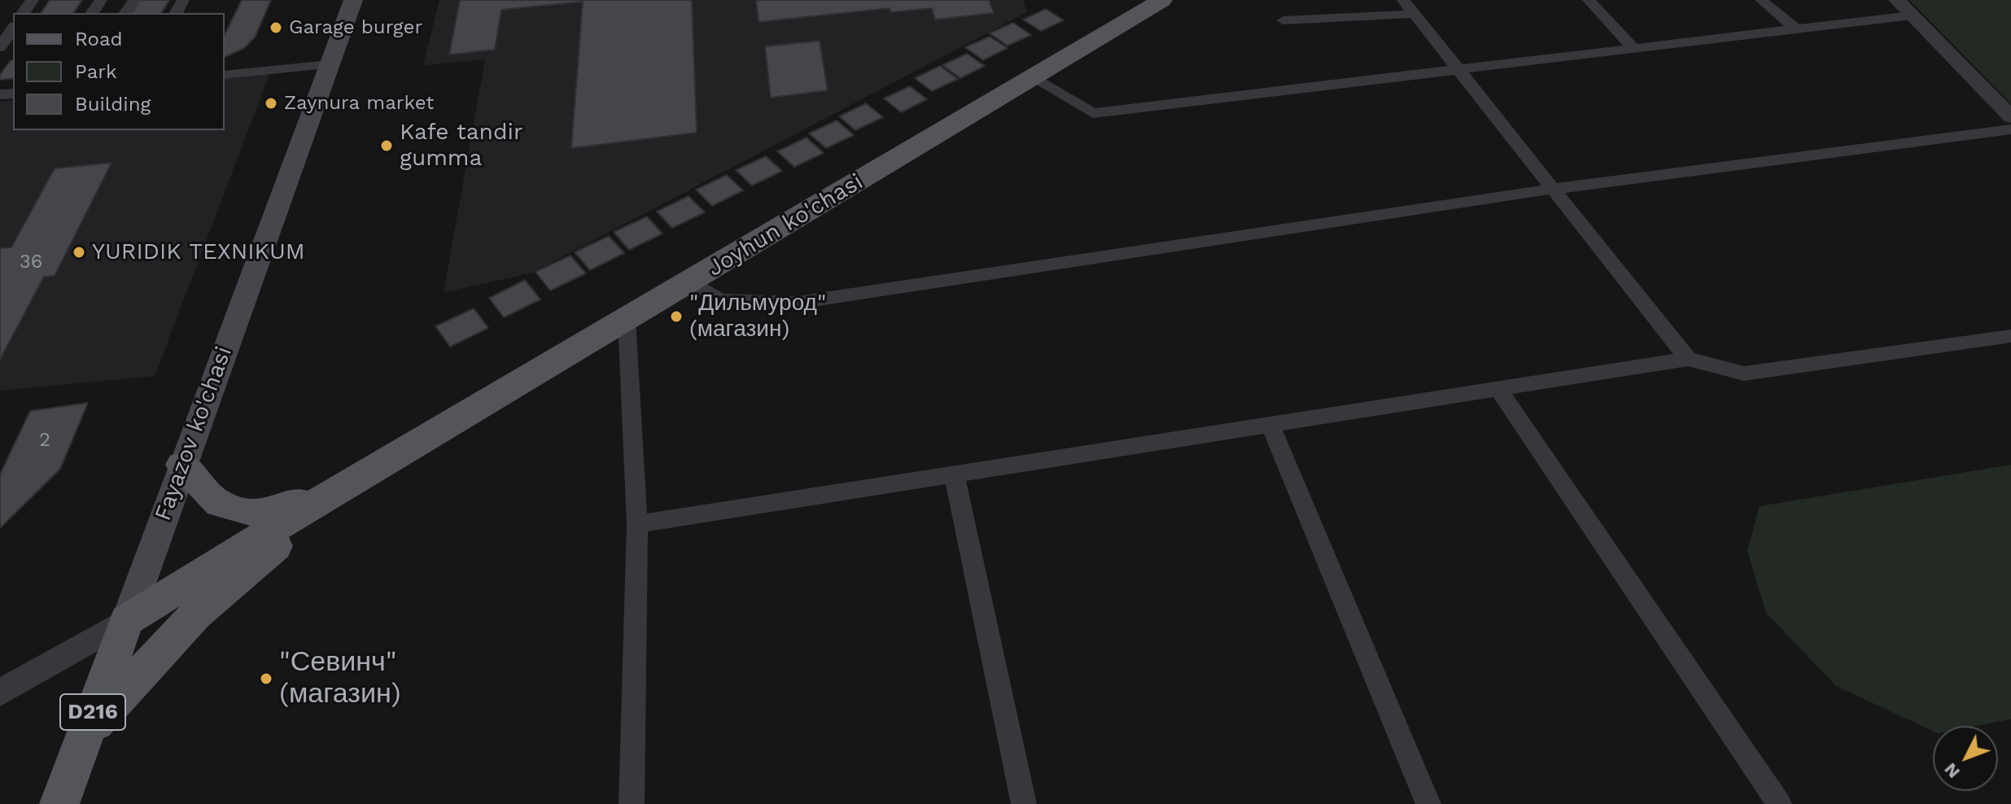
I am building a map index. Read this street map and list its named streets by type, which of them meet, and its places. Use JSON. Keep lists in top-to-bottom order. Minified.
{"streets":{"main road":["Joyhun ko'chasi","Fayazov ko'chasi","D216"]},"places":["Garage burger","Zaynura market","Kafe tandir gumma","YURIDIK TEXNIKUM","\"Дильмурод\" (магазин)","\"Севинч\" (магазин)"],"house_numbers":["36","2"],"legend":["Road","Park","Building"],"north":"bottom left"}
